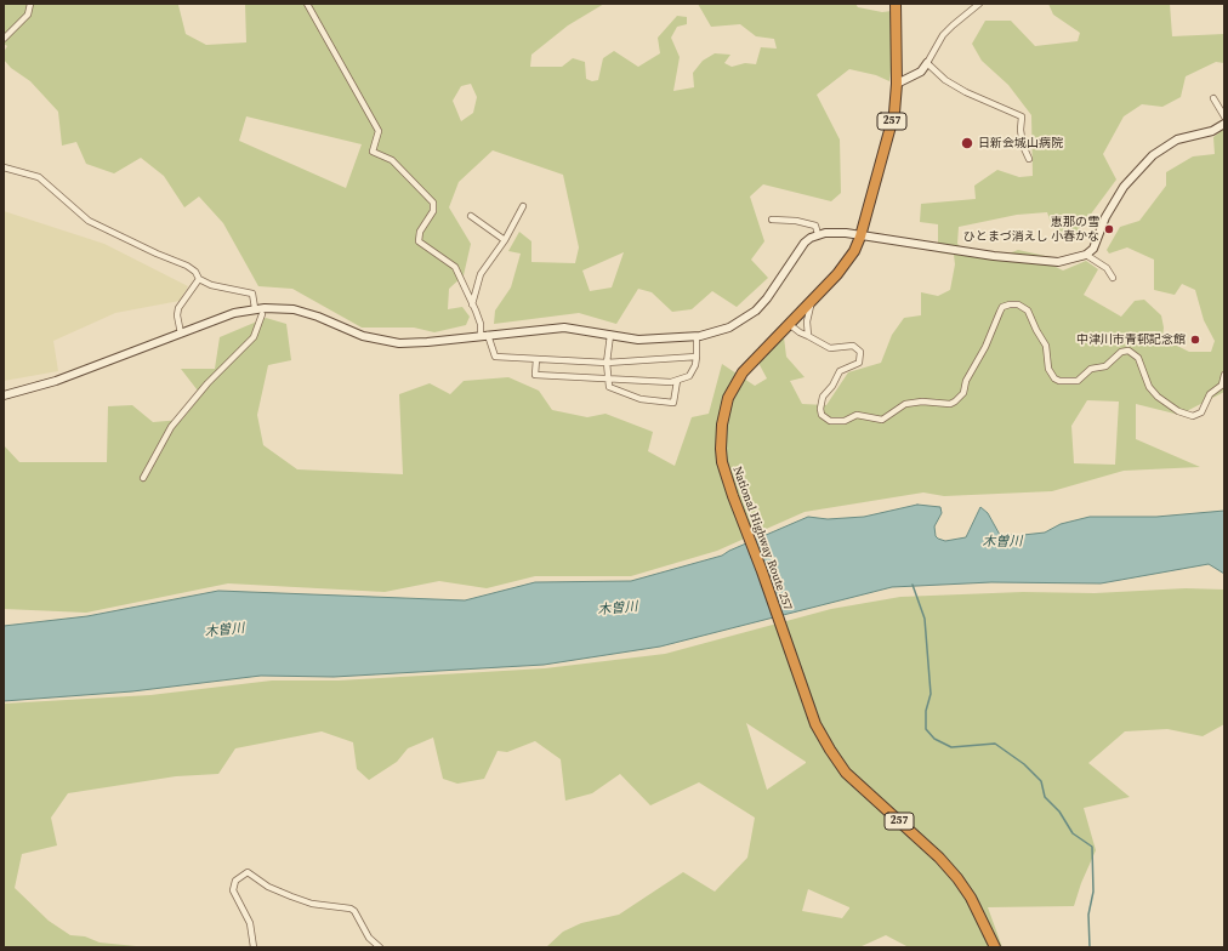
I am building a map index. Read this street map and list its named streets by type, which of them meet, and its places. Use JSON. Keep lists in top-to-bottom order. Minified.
{"streets":{"highway":["257","National Highway Route 257"]},"water":["木曽川"],"places":["日新会城山病院","恵那の雪 ひとまづ消えし 小春かな","中津川市青邨記念館"]}
